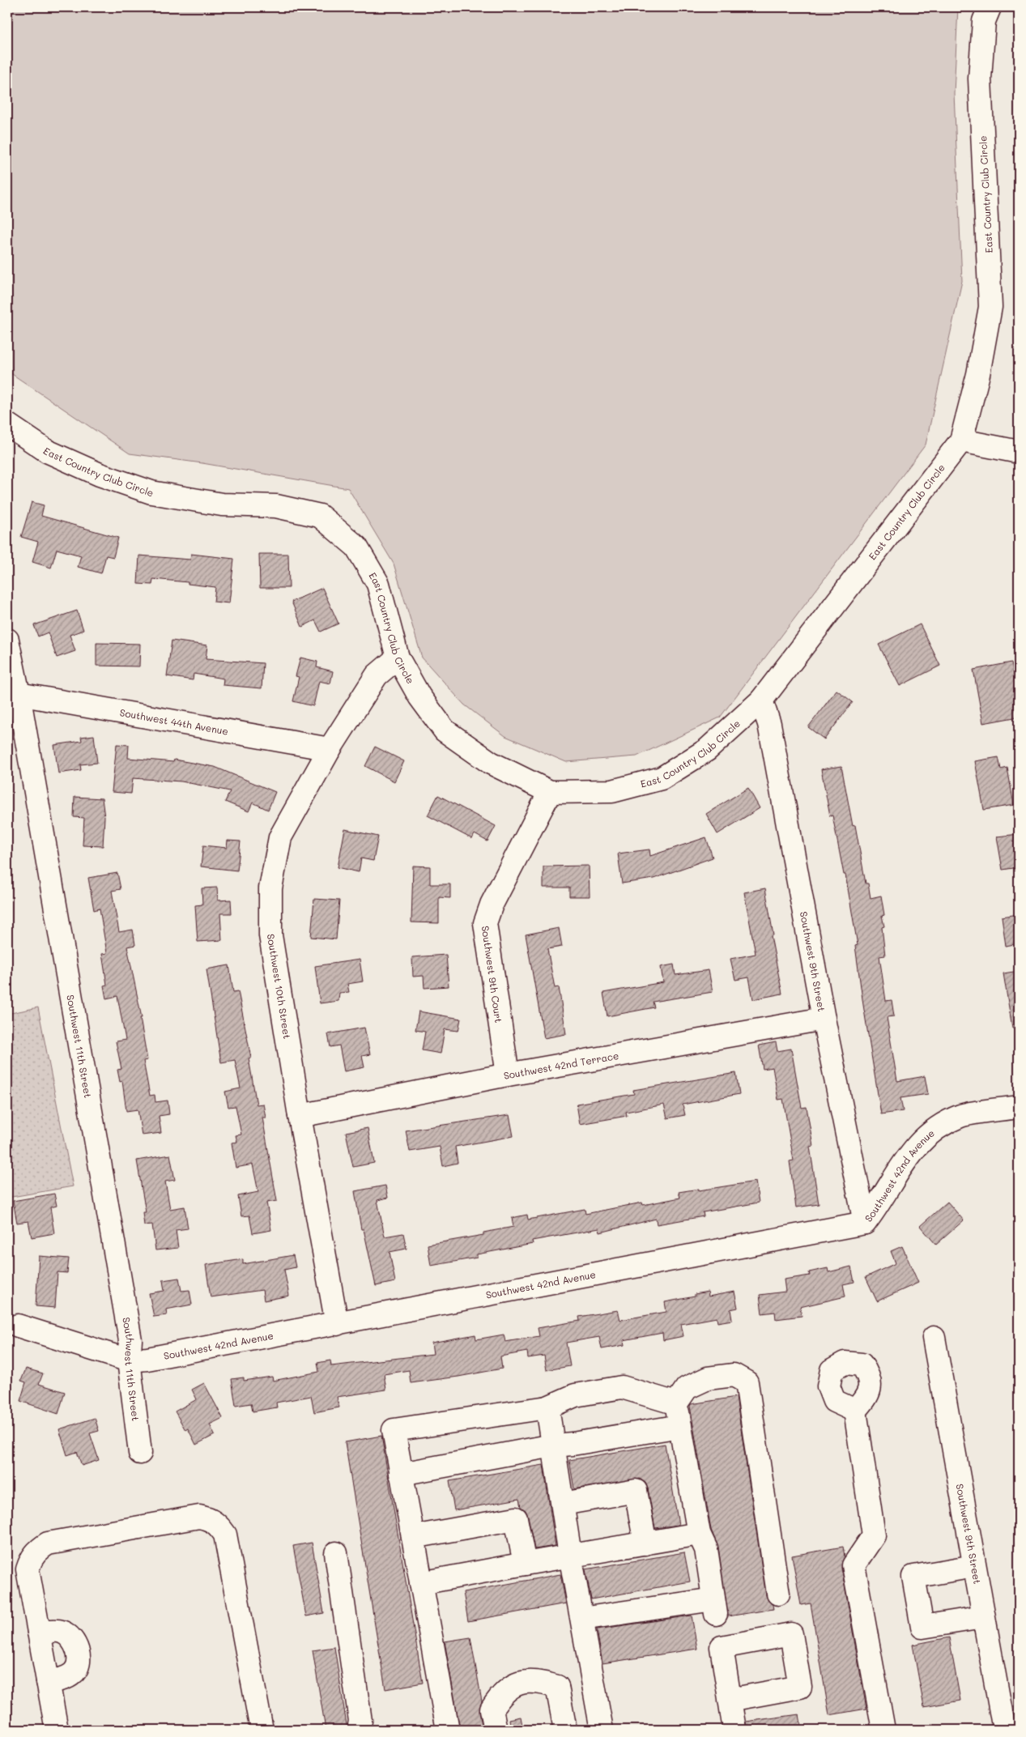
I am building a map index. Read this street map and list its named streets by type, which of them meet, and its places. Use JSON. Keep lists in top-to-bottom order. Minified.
{"streets":{"street":["East Country Club Circle","Southwest 44th Avenue","Southwest 9th Street","Southwest 9th Court","Southwest 10th Street","Southwest 11th Street","Southwest 42nd Terrace","Southwest 42nd Avenue"]},"crossings":[["East Country Club Circle","Southwest 9th Street"],["East Country Club Circle","Southwest 9th Court"],["East Country Club Circle","Southwest 10th Street"],["Southwest 44th Avenue","Southwest 10th Street"],["Southwest 44th Avenue","Southwest 11th Street"],["Southwest 9th Street","Southwest 42nd Terrace"],["Southwest 9th Street","Southwest 42nd Avenue"],["Southwest 9th Court","Southwest 42nd Terrace"],["Southwest 10th Street","Southwest 42nd Terrace"],["Southwest 10th Street","Southwest 42nd Avenue"],["Southwest 11th Street","Southwest 42nd Avenue"]]}
